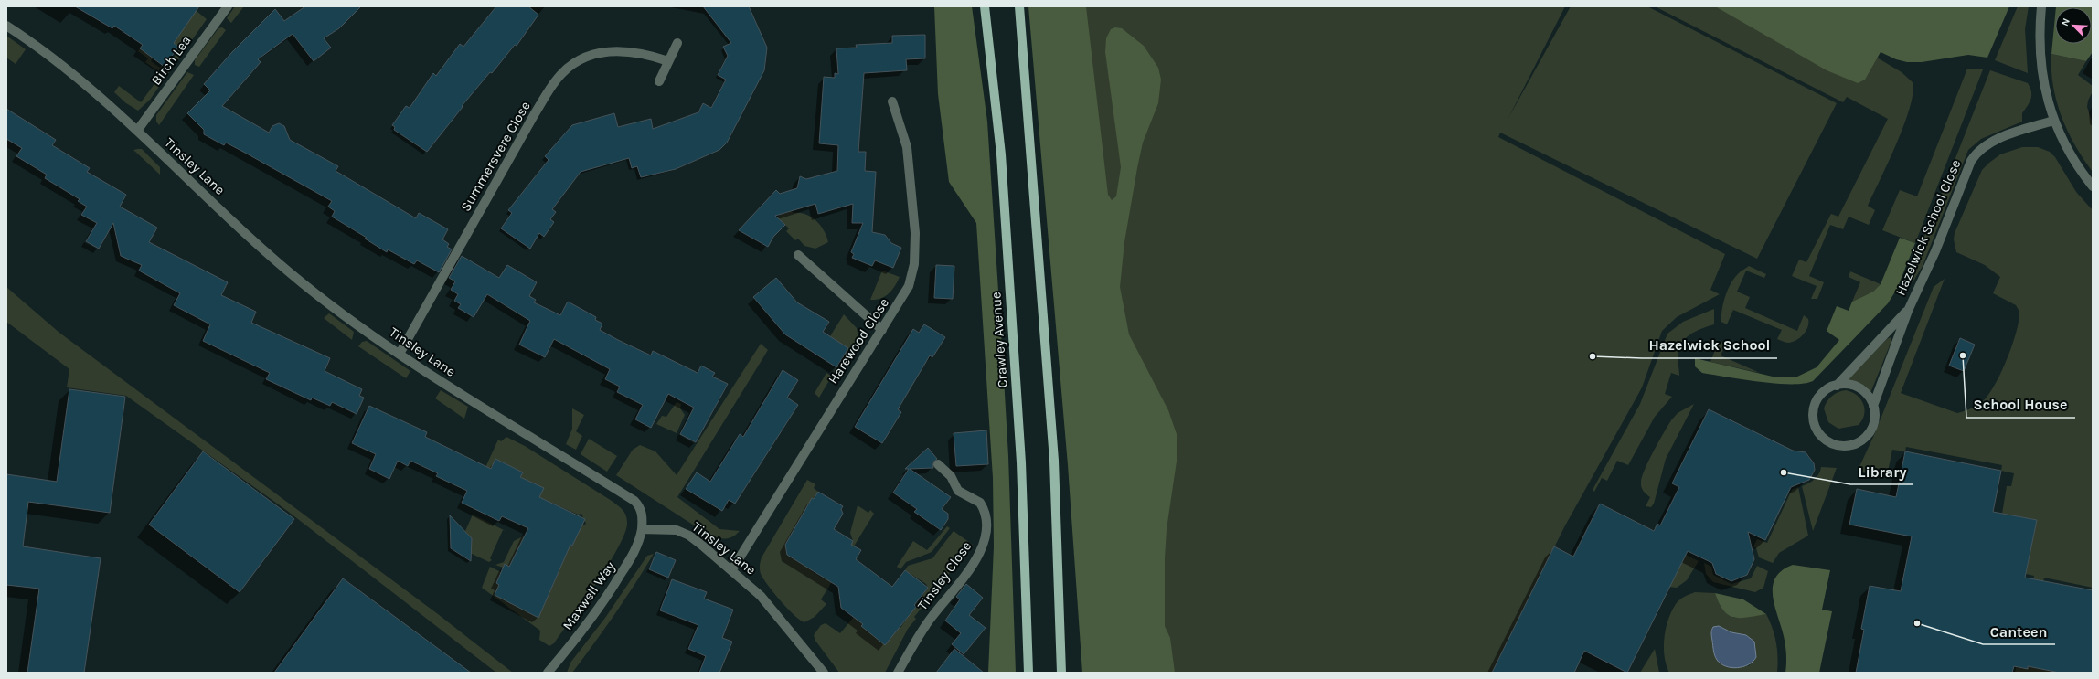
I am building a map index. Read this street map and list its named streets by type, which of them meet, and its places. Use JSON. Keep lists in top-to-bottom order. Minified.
{"streets":{"main road":["Crawley Avenue"],"street":["Birch Lea","Summersvere Close","Tinsley Lane","Hazelwick School Close","Harewood Close","Tinsley Close","Maxwell Way"]},"crossings":[["Birch Lea","Tinsley Lane"],["Summersvere Close","Tinsley Lane"],["Tinsley Lane","Harewood Close"],["Tinsley Lane","Maxwell Way"]],"places":["School House","Hazelwick School","Library","Canteen"],"north":"top left"}
